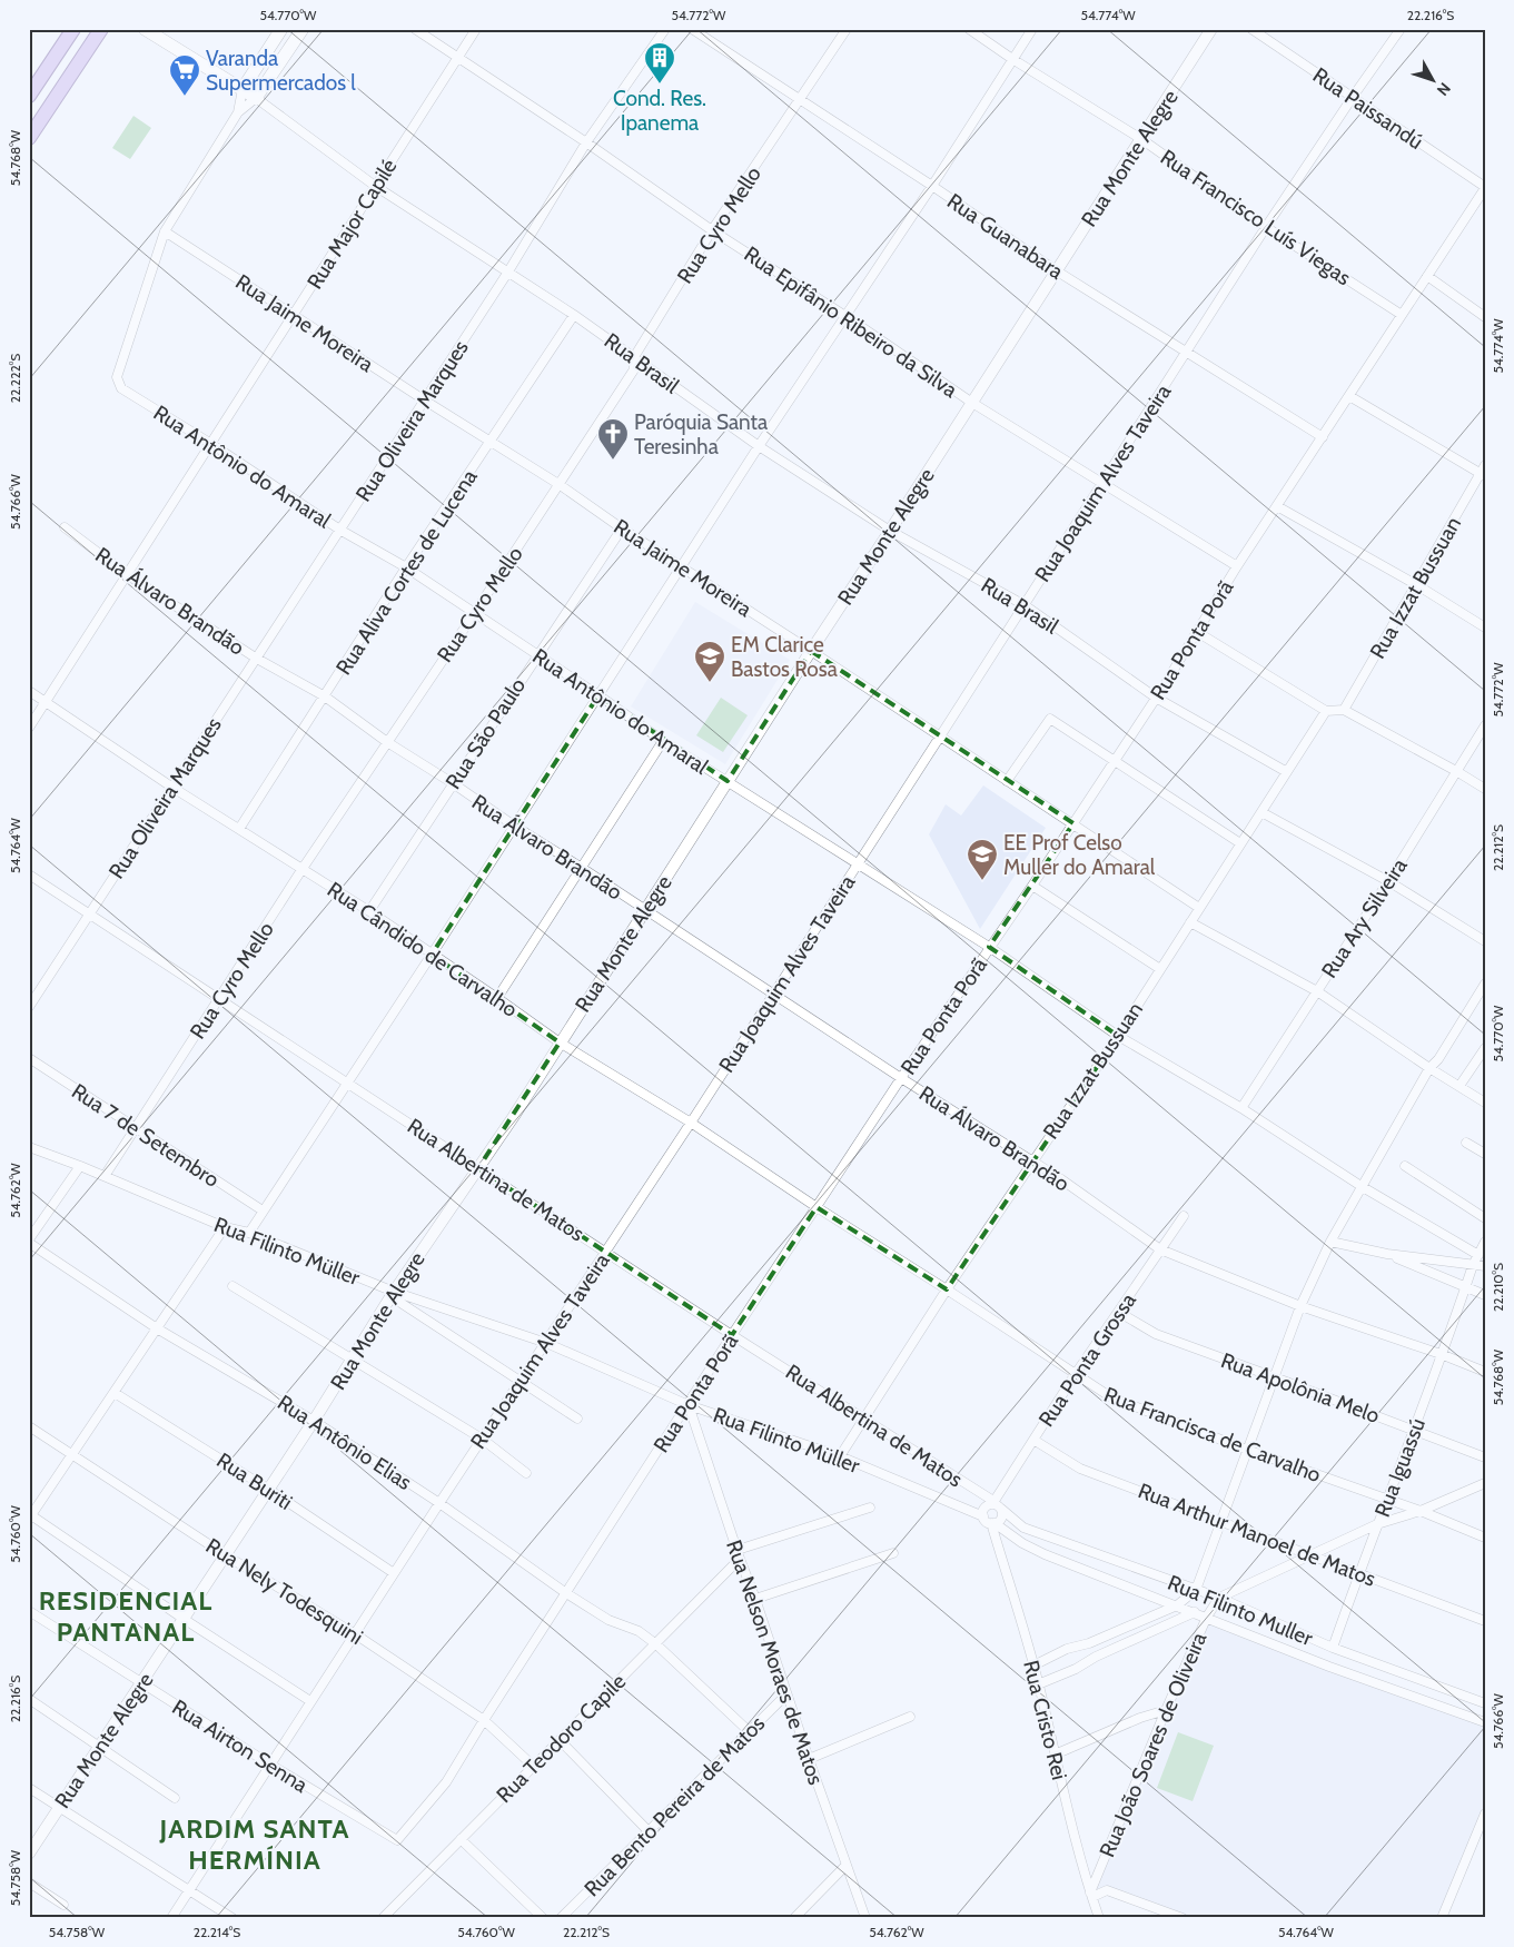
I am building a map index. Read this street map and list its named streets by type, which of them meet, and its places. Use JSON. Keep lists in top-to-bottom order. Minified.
{"streets":{"main road":["Rua Brasil"],"street":["Rua Paissandú","Rua Monte Alegre","Rua Francisco Luís Viegas","Rua Major Capilé","Rua Cyro Mello","Rua Guanabara","Rua Epifânio Ribeiro da Silva","Rua Jaime Moreira","Rua Oliveira Marques","Rua Antônio do Amaral","Rua Joaquim Alves Taveira","Rua Aliva Cortes de Lucena","Rua Izzat Bussuan","Rua Álvaro Brandão","Rua Ponta Porã","Rua São Paulo","Rua Ary Silveira","Rua Cândido de Carvalho","Rua 7 de Setembro","Rua Albertina de Matos","Rua Filinto Müller","Rua Ponta Grossa","Rua Apolônia Melo","Rua Francisca de Carvalho","Rua Antônio Elias","Rua Iguassú","Rua Buriti","Rua Arthur Manoel de Matos","Rua Nely Todesquini","Rua Filinto Muller","Rua Nelson Moraes de Matos","Rua Cristo Rei","Rua Teodoro Capile","Rua João Soares de Oliveira","Rua Airton Senna","Rua Bento Pereira de Matos"]},"crossings":[["Rua Paissandú","Rua Joaquim Alves Taveira"],["Rua Paissandú","Rua Ponta Porã"],["Rua Monte Alegre","Rua Francisco Luís Viegas"],["Rua Monte Alegre","Rua Guanabara"],["Rua Monte Alegre","Rua Epifânio Ribeiro da Silva"],["Rua Monte Alegre","Rua Jaime Moreira"],["Rua Monte Alegre","Rua Brasil"],["Rua Monte Alegre","Rua Antônio do Amaral"],["Rua Monte Alegre","Rua Álvaro Brandão"],["Rua Monte Alegre","Rua Cândido de Carvalho"],["Rua Monte Alegre","Rua Albertina de Matos"],["Rua Monte Alegre","Rua Filinto Müller"],["Rua Monte Alegre","Rua Antônio Elias"],["Rua Monte Alegre","Rua Buriti"],["Rua Monte Alegre","Rua Nely Todesquini"],["Rua Monte Alegre","Rua Airton Senna"],["Rua Francisco Luís Viegas","Rua Joaquim Alves Taveira"],["Rua Francisco Luís Viegas","Rua Ponta Porã"],["Rua Major Capilé","Rua Epifânio Ribeiro da Silva"],["Rua Major Capilé","Rua Jaime Moreira"],["Rua Major Capilé","Rua Brasil"],["Rua Major Capilé","Rua Antônio do Amaral"],["Rua Major Capilé","Rua Álvaro Brandão"],["Rua Major Capilé","Rua Cândido de Carvalho"],["Rua Cyro Mello","Rua Guanabara"],["Rua Cyro Mello","Rua Epifânio Ribeiro da Silva"],["Rua Cyro Mello","Rua Jaime Moreira"],["Rua Cyro Mello","Rua Brasil"],["Rua Cyro Mello","Rua Antônio do Amaral"],["Rua Cyro Mello","Rua Álvaro Brandão"],["Rua Cyro Mello","Rua Cândido de Carvalho"],["Rua Cyro Mello","Rua 7 de Setembro"],["Rua Cyro Mello","Rua Albertina de Matos"],["Rua Cyro Mello","Rua Filinto Müller"],["Rua Guanabara","Rua Joaquim Alves Taveira"],["Rua Guanabara","Rua Ponta Porã"],["Rua Epifânio Ribeiro da Silva","Rua Oliveira Marques"],["Rua Epifânio Ribeiro da Silva","Rua Joaquim Alves Taveira"],["Rua Epifânio Ribeiro da Silva","Rua Ponta Porã"],["Rua Jaime Moreira","Rua Oliveira Marques"],["Rua Jaime Moreira","Rua Antônio do Amaral"],["Rua Jaime Moreira","Rua Joaquim Alves Taveira"],["Rua Jaime Moreira","Rua Aliva Cortes de Lucena"],["Rua Jaime Moreira","Rua Izzat Bussuan"],["Rua Jaime Moreira","Rua Ponta Porã"],["Rua Jaime Moreira","Rua São Paulo"],["Rua Brasil","Rua Oliveira Marques"],["Rua Brasil","Rua Joaquim Alves Taveira"],["Rua Brasil","Rua Aliva Cortes de Lucena"],["Rua Brasil","Rua Izzat Bussuan"],["Rua Brasil","Rua Ponta Porã"],["Rua Oliveira Marques","Rua Antônio do Amaral"],["Rua Oliveira Marques","Rua Álvaro Brandão"],["Rua Oliveira Marques","Rua Cândido de Carvalho"],["Rua Oliveira Marques","Rua Albertina de Matos"],["Rua Antônio do Amaral","Rua Joaquim Alves Taveira"],["Rua Antônio do Amaral","Rua Aliva Cortes de Lucena"],["Rua Antônio do Amaral","Rua Izzat Bussuan"],["Rua Antônio do Amaral","Rua Ponta Porã"],["Rua Antônio do Amaral","Rua São Paulo"],["Rua Antônio do Amaral","Rua Ary Silveira"],["Rua Antônio do Amaral","Rua Iguassú"],["Rua Joaquim Alves Taveira","Rua Álvaro Brandão"],["Rua Joaquim Alves Taveira","Rua Cândido de Carvalho"],["Rua Joaquim Alves Taveira","Rua Albertina de Matos"],["Rua Joaquim Alves Taveira","Rua Filinto Müller"],["Rua Joaquim Alves Taveira","Rua Antônio Elias"],["Rua Joaquim Alves Taveira","Rua Buriti"],["Rua Joaquim Alves Taveira","Rua Nely Todesquini"],["Rua Joaquim Alves Taveira","Rua Airton Senna"],["Rua Aliva Cortes de Lucena","Rua Álvaro Brandão"],["Rua Aliva Cortes de Lucena","Rua Cândido de Carvalho"],["Rua Izzat Bussuan","Rua Álvaro Brandão"],["Rua Izzat Bussuan","Rua Albertina de Matos"],["Rua Izzat Bussuan","Rua Filinto Müller"],["Rua Izzat Bussuan","Rua Francisca de Carvalho"],["Rua Álvaro Brandão","Rua Ponta Porã"],["Rua Álvaro Brandão","Rua São Paulo"],["Rua Álvaro Brandão","Rua Ponta Grossa"],["Rua Álvaro Brandão","Rua Iguassú"],["Rua Ponta Porã","Rua Cândido de Carvalho"],["Rua Ponta Porã","Rua Albertina de Matos"],["Rua Ponta Porã","Rua Filinto Müller"],["Rua Ponta Porã","Rua Francisca de Carvalho"],["Rua Ponta Porã","Rua Antônio Elias"],["Rua Ponta Porã","Rua Nely Todesquini"],["Rua Ponta Porã","Rua Nelson Moraes de Matos"],["Rua Ponta Porã","Rua Airton Senna"],["Rua São Paulo","Rua Cândido de Carvalho"],["Rua Cândido de Carvalho","Rua Francisca de Carvalho"],["Rua Albertina de Matos","Rua Filinto Müller"],["Rua Albertina de Matos","Rua Ponta Grossa"],["Rua Albertina de Matos","Rua Filinto Muller"],["Rua Albertina de Matos","Rua Cristo Rei"],["Rua Filinto Müller","Rua Ponta Grossa"],["Rua Filinto Müller","Rua Filinto Muller"],["Rua Filinto Müller","Rua Nelson Moraes de Matos"],["Rua Filinto Müller","Rua Cristo Rei"],["Rua Ponta Grossa","Rua Apolônia Melo"],["Rua Ponta Grossa","Rua Francisca de Carvalho"],["Rua Ponta Grossa","Rua Arthur Manoel de Matos"],["Rua Ponta Grossa","Rua Filinto Muller"],["Rua Ponta Grossa","Rua Cristo Rei"],["Rua Apolônia Melo","Rua Iguassú"],["Rua Francisca de Carvalho","Rua Iguassú"],["Rua Antônio Elias","Rua Teodoro Capile"],["Rua Antônio Elias","Rua Bento Pereira de Matos"],["Rua Iguassú","Rua Arthur Manoel de Matos"],["Rua Iguassú","Rua Filinto Muller"],["Rua Nely Todesquini","Rua Teodoro Capile"],["Rua Filinto Muller","Rua Cristo Rei"],["Rua Filinto Muller","Rua João Soares de Oliveira"],["Rua Nelson Moraes de Matos","Rua Teodoro Capile"],["Rua Nelson Moraes de Matos","Rua Bento Pereira de Matos"],["Rua Cristo Rei","Rua João Soares de Oliveira"]],"districts":["RESIDENCIAL PANTANAL","JARDIM SANTA HERMÍNIA"],"places":{"building":["Cond. Res. Ipanema"],"supermarket":["Varanda Supermercados l"],"church":["Paróquia Santa Teresinha"],"school or university":["EM Clarice Bastos Rosa","EE Prof Celso Muller do Amaral"]},"north":"bottom right","coordinates":["54.770°W","54.772°W","54.774°W","22.216°S","54.768°W","22.222°S","54.766°W","54.764°W","22.212°S","54.762°W","22.210°S","54.760°W","54.758°W","22.214°S"]}
